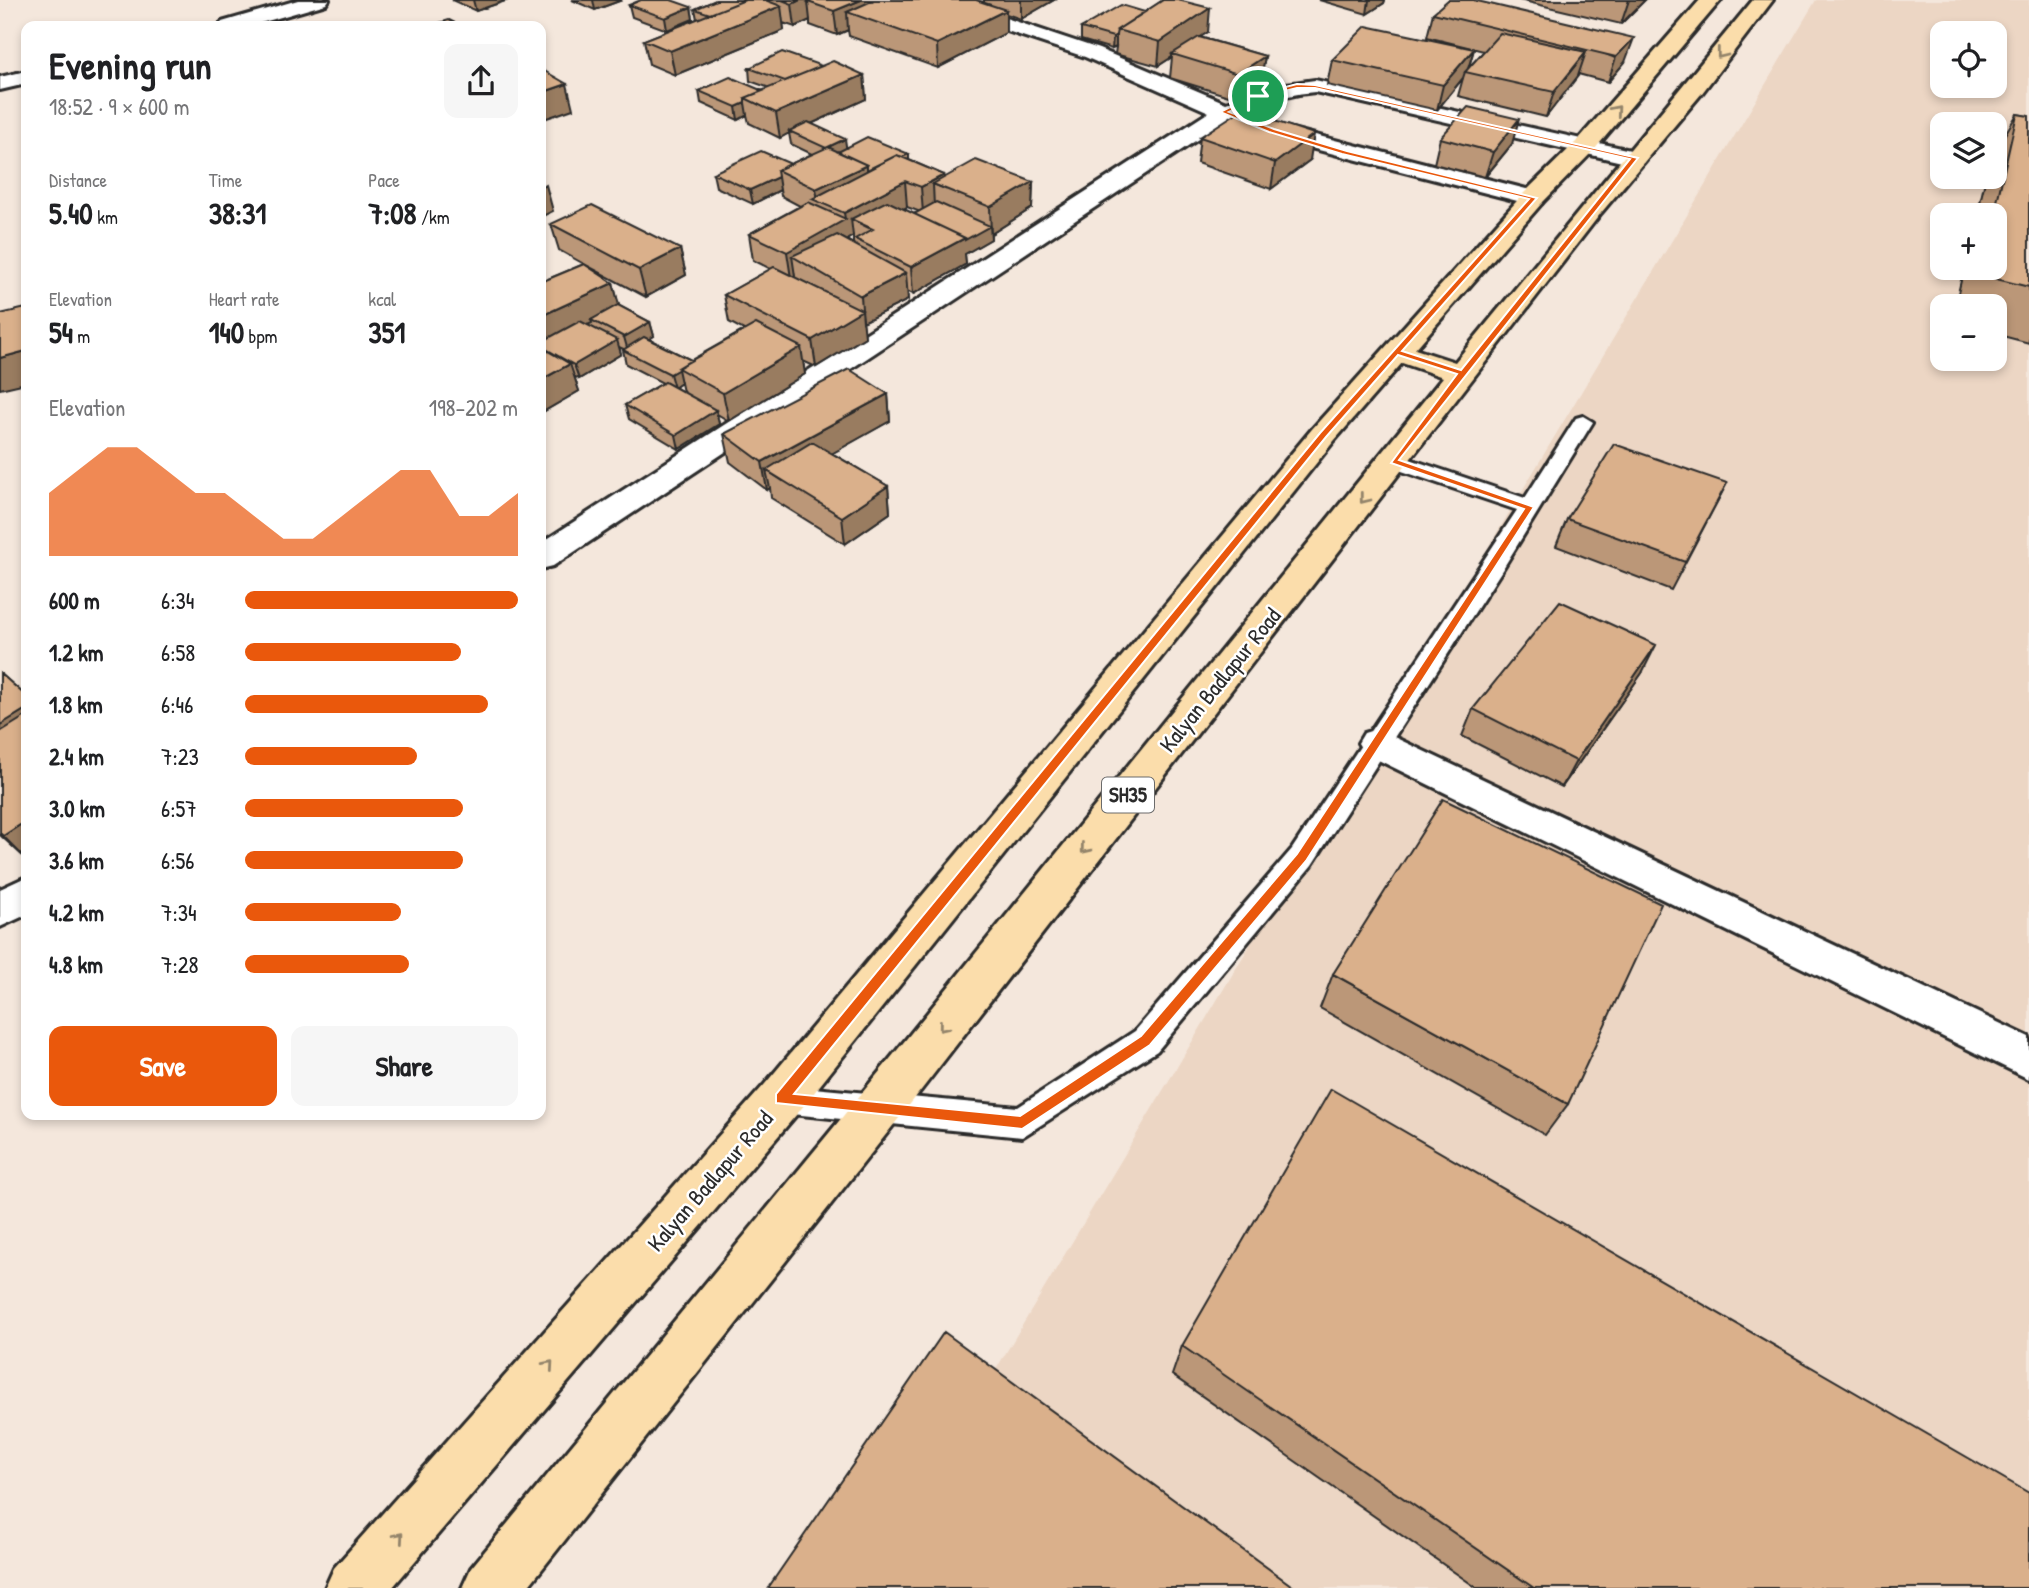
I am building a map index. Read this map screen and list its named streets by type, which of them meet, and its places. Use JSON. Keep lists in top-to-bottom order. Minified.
{"streets":{"main road":["Kalyan Badlapur Road","SH35"]},"page":{"map_buttons":["+","−"],"heading":["Evening run","18:52 · 9 × 600 m"],"stats":[["Distance","5.40 km"],["Time","38:31"],["Pace","7:08 /km"],["Elevation","54 m"],["Heart rate","140 bpm"],["kcal","351"]],"chart":["Elevation","198–202 m"],"list":[{"name":"600 m","note":"6:34"},{"name":"1.2 km","note":"6:58"},{"name":"1.8 km","note":"6:46"},{"name":"2.4 km","note":"7:23"},{"name":"3.0 km","note":"6:57"},{"name":"3.6 km","note":"6:56"},{"name":"4.2 km","note":"7:34"},{"name":"4.8 km","note":"7:28"}],"buttons":["Save","Share"]}}
